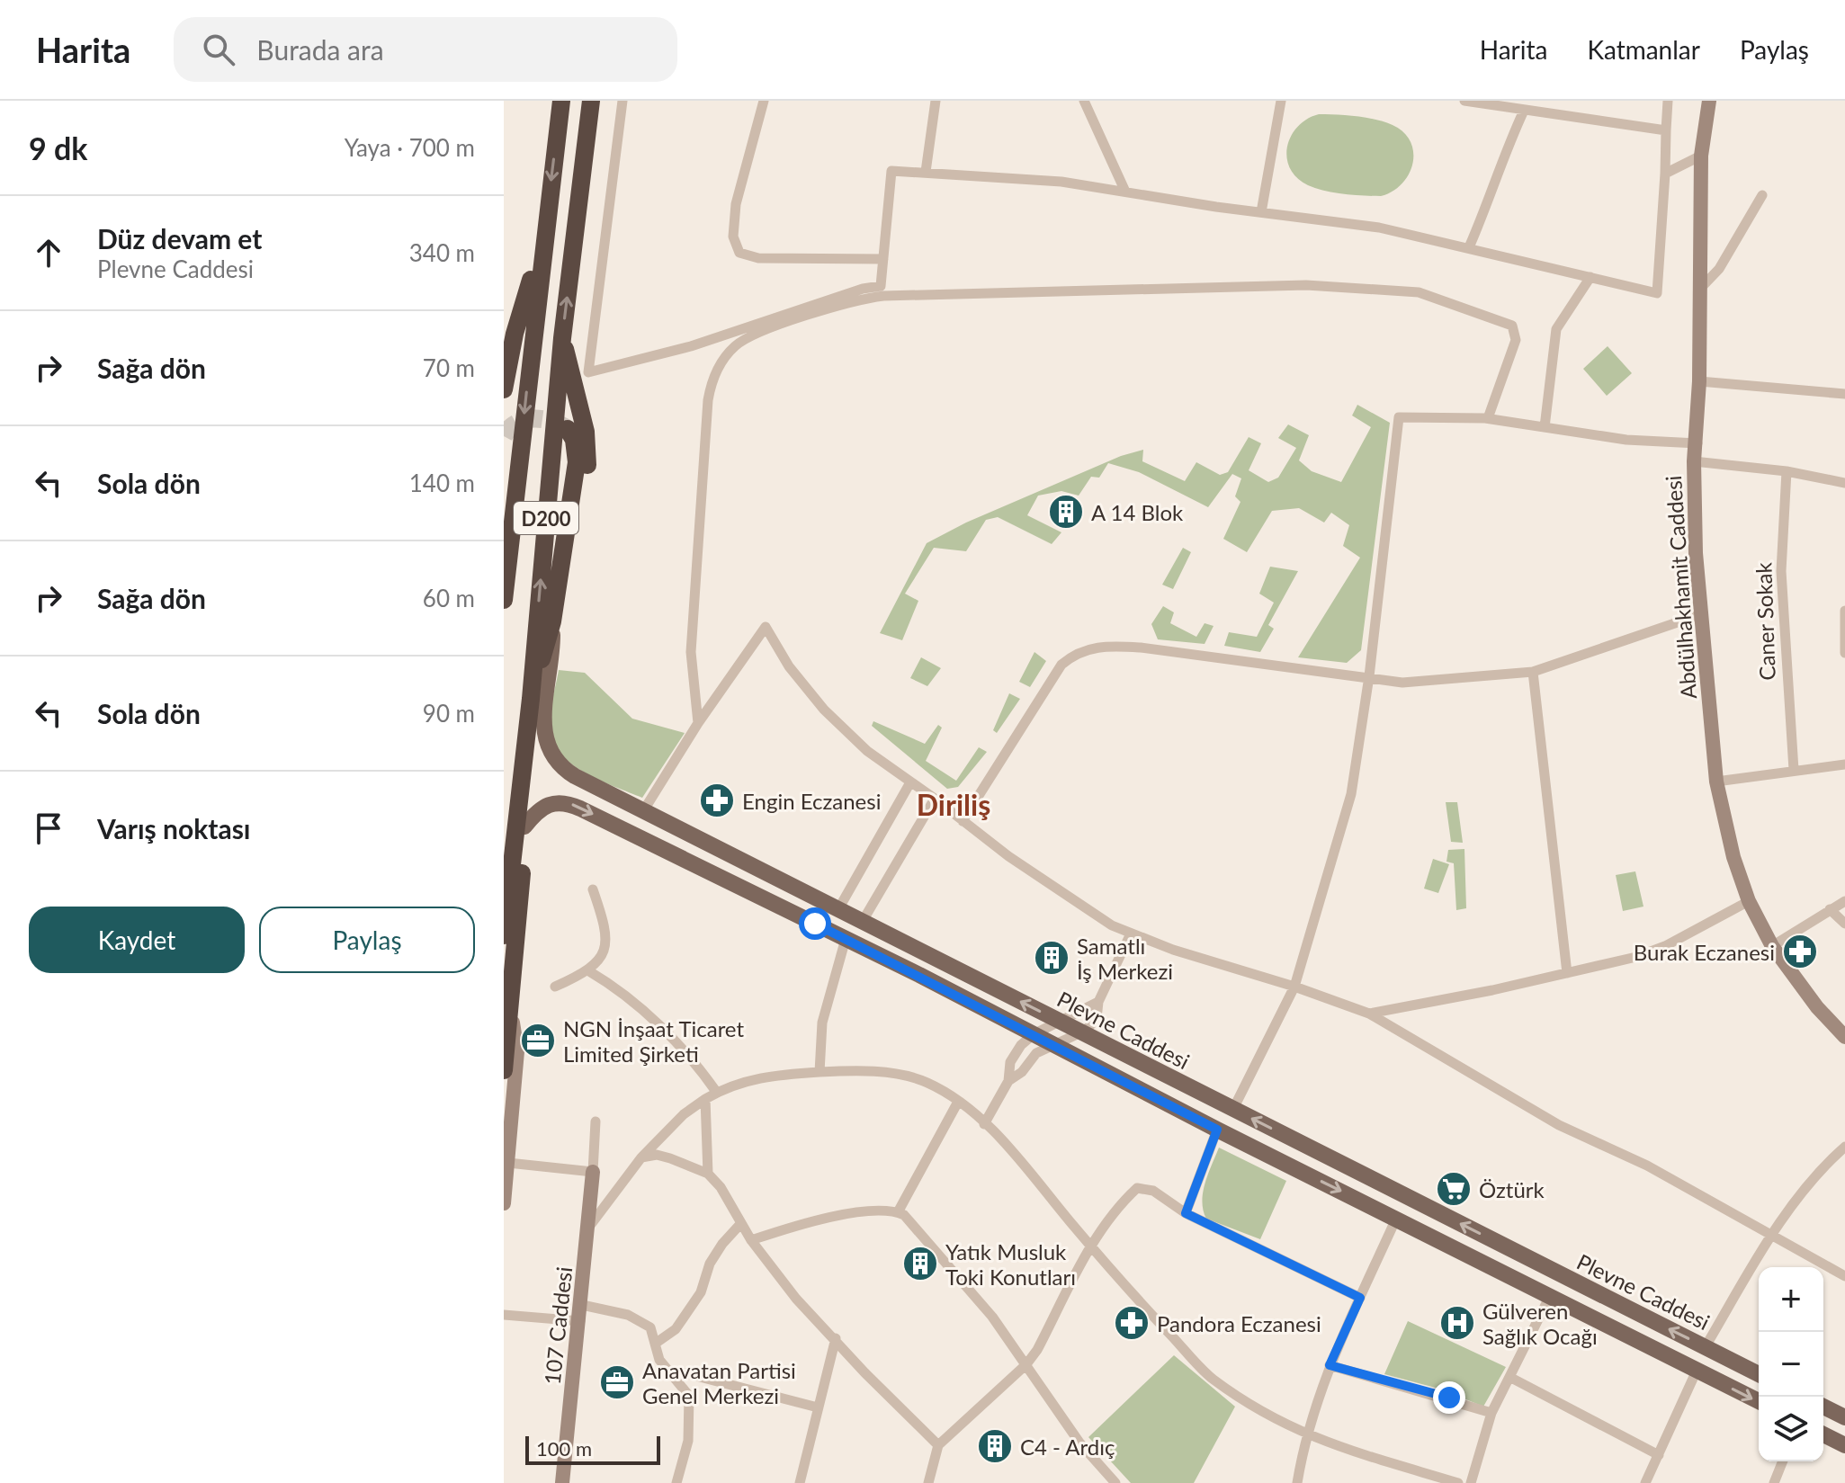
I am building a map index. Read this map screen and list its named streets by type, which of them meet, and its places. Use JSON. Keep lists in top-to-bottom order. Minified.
{"streets":{"highway":["D200"],"main road":["Abdülhakhamit Caddesi","Plevne Caddesi","107 Caddesi"],"street":["Caner Sokak"]},"districts":["Diriliş"],"places":{"building":["A 14 Blok","Samatlı İş Merkezi","Yatık Musluk Toki Konutları","C4 - Ardıç"],"pharmacy":["Engin Eczanesi","Burak Eczanesi","Pandora Eczanesi"],"office":["NGN İnşaat Ticaret Limited Şirketi","Anavatan Partisi Genel Merkezi"],"supermarket":["Öztürk"],"hospital":["Gülveren Sağlık Ocağı"]},"scale_bar":"100 m","page":{"header":"Harita","search":"Burada ara","nav":["Harita","Katmanlar","Paylaş"],"heading":["9 dk","Yaya · 700 m"],"list":[["Düz devam et","Plevne Caddesi","340 m"],["Sağa dön","70 m"],["Sola dön","140 m"],["Sağa dön","60 m"],["Sola dön","90 m"],"Varış noktası"],"buttons":["Kaydet","Paylaş"],"map_buttons":["+","−"],"scale":"100 m"}}
